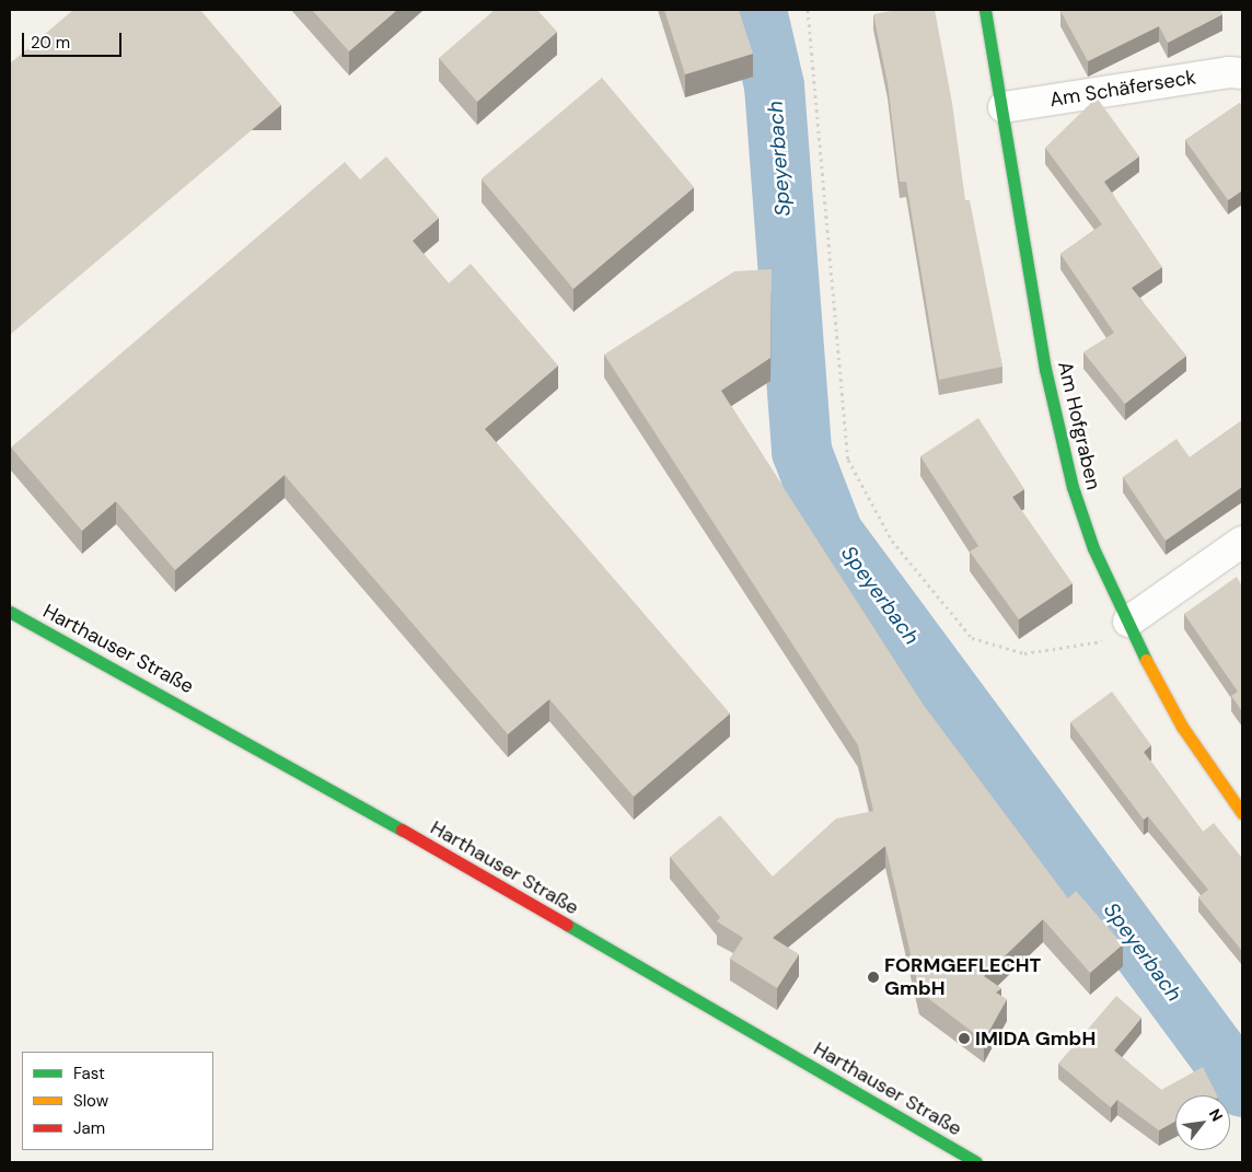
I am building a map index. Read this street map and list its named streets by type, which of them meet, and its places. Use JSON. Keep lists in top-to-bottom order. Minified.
{"streets":{"main road":["Am Hofgraben","Harthauser Straße"],"street":["Am Schäferseck"]},"crossings":[["Am Schäferseck","Am Hofgraben"]],"water":["Speyerbach"],"places":["FORMGEFLECHT GmbH","IMIDA GmbH"],"legend":["Fast","Slow","Jam"],"scale_bar":"20 m","north":"top right"}
